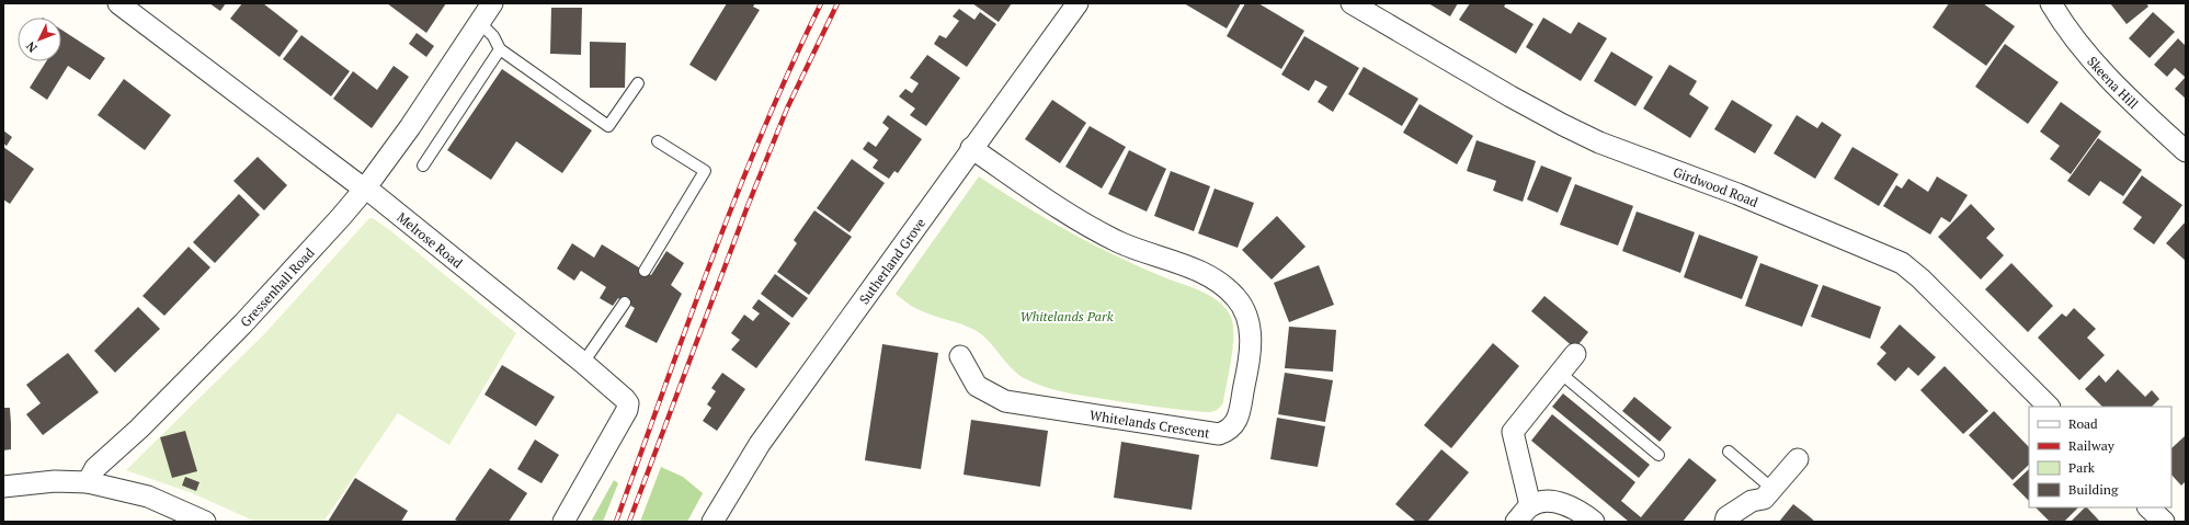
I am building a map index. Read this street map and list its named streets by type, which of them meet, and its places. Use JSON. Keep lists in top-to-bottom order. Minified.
{"streets":{"street":["Skeena Hill","Girdwood Road","Melrose Road","Sutherland Grove","Gressenhall Road","Whitelands Crescent"]},"crossings":[["Melrose Road","Gressenhall Road"],["Sutherland Grove","Whitelands Crescent"]],"parks":["Whitelands Park"],"legend":["Road","Railway","Park","Building"],"north":"bottom left"}
